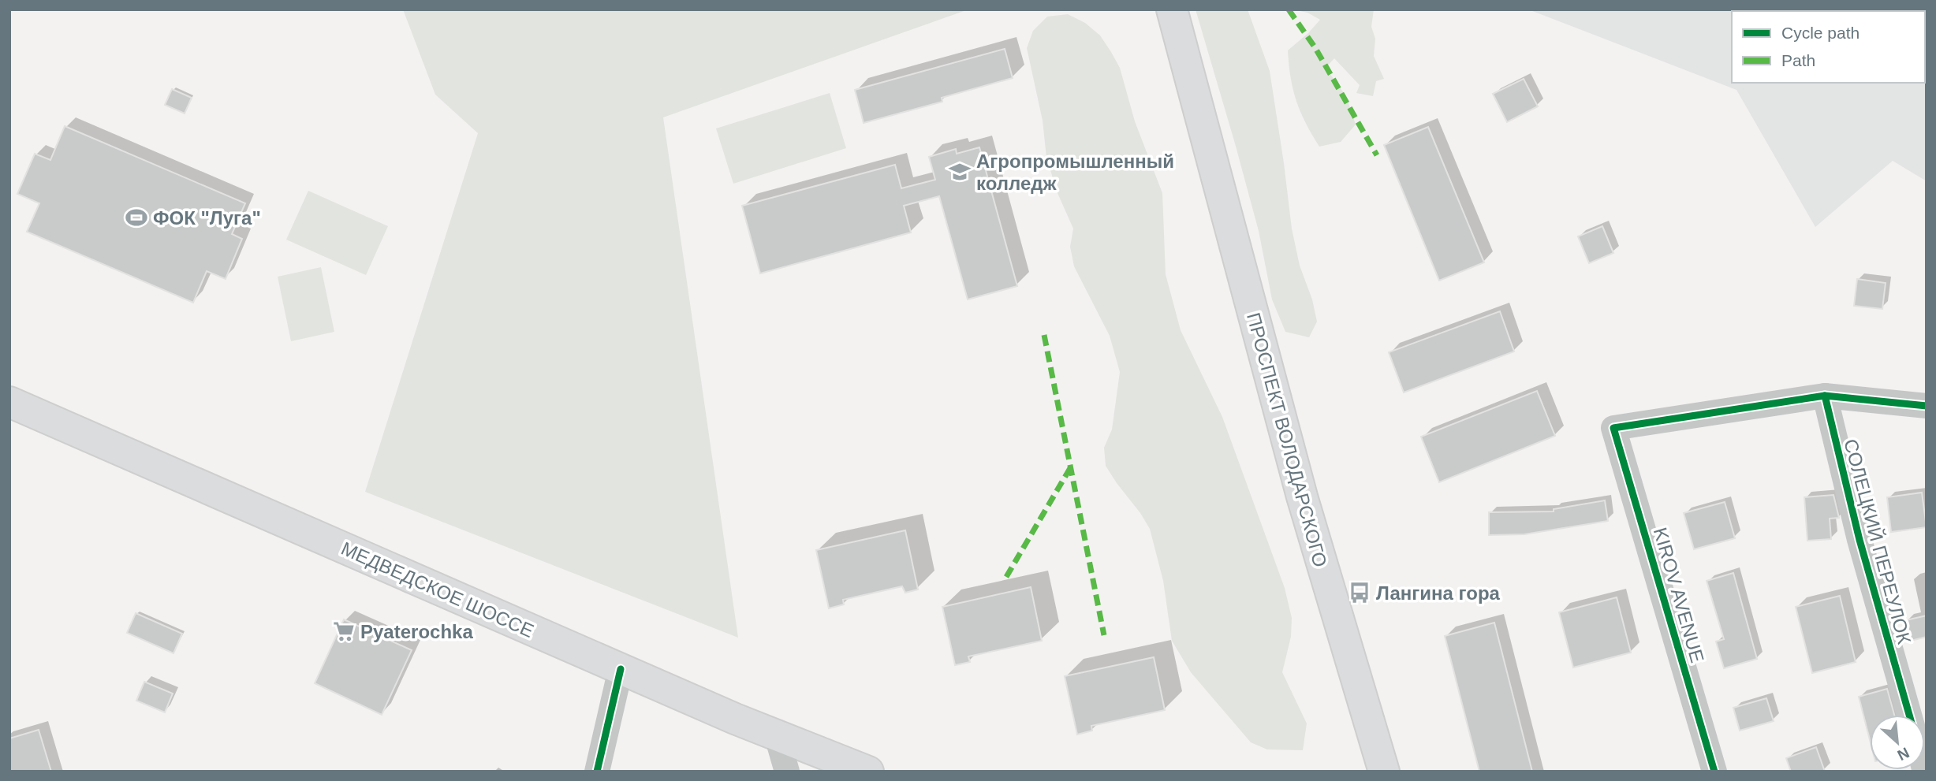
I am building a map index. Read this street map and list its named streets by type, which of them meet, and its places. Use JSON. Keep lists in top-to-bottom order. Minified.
{"streets":{"main road":["ПРОСПЕКТ ВОЛОДАРСКОГО","МЕДВЕДСКОЕ ШОССЕ"],"street":["СОЛЕЦКИЙ ПЕРЕУЛОК","KIROV AVENUE"]},"crossings":[["СОЛЕЦКИЙ ПЕРЕУЛОК","KIROV AVENUE"]],"places":{"school or university":["Агропромышленный колледж"],"sports":["ФОК \"Луга\""],"bus stop":["Лангина гора"],"supermarket":["Pyaterochka"]},"legend":["Cycle path","Path"],"north":"bottom right"}
